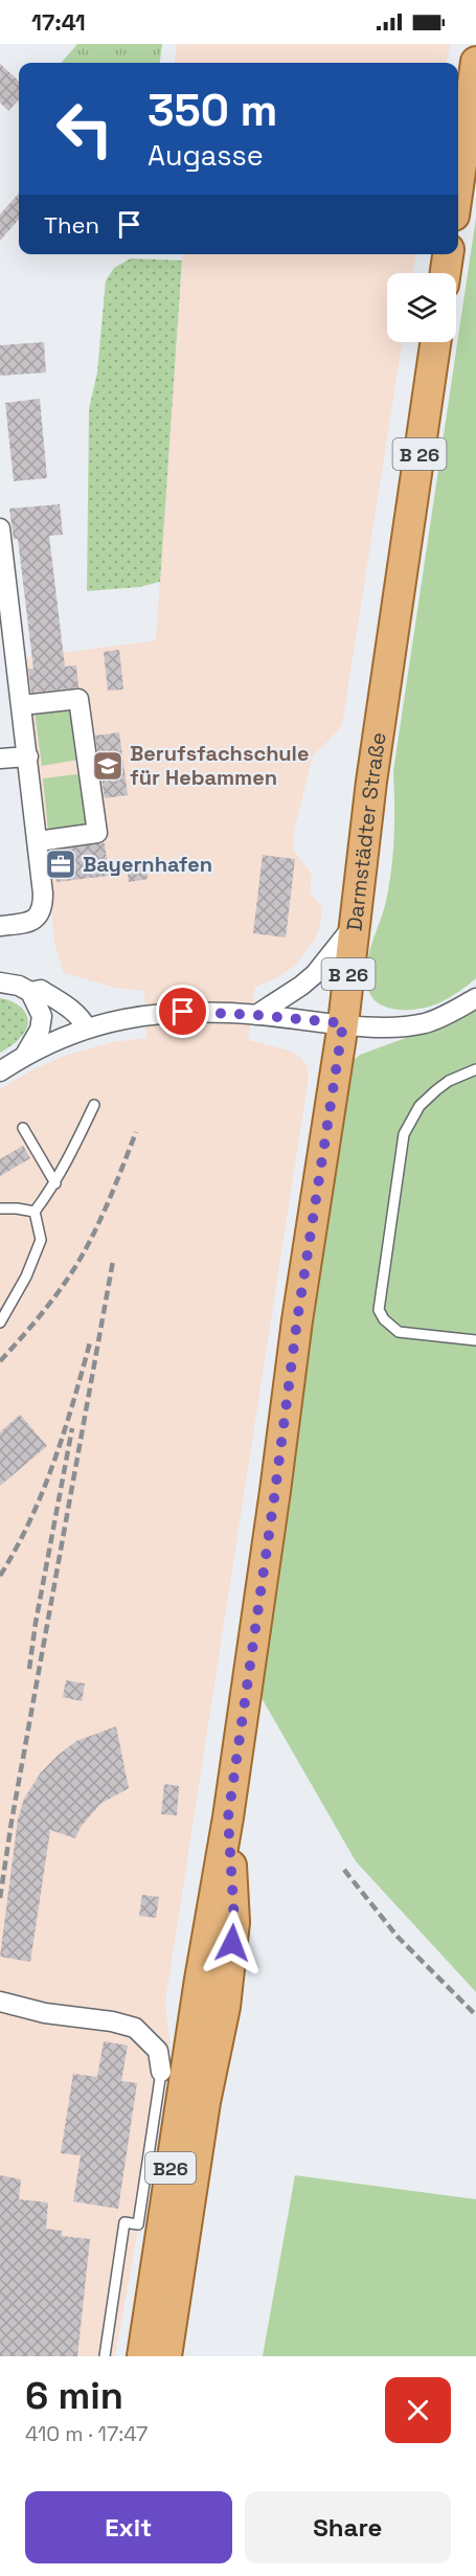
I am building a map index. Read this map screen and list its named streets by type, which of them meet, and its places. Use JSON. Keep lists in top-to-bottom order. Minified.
{"streets":{"main road":["B 26","Darmstädter Straße","B26"]},"places":{"school or university":["Berufsfachschule für Hebammen"],"office":["Bayernhafen"]},"page":{"status":"17:41","turn":["350 m","Augasse"],"then":"Then","heading":["6 min","410 m · 17:47"],"buttons":["Exit","Share"]}}
